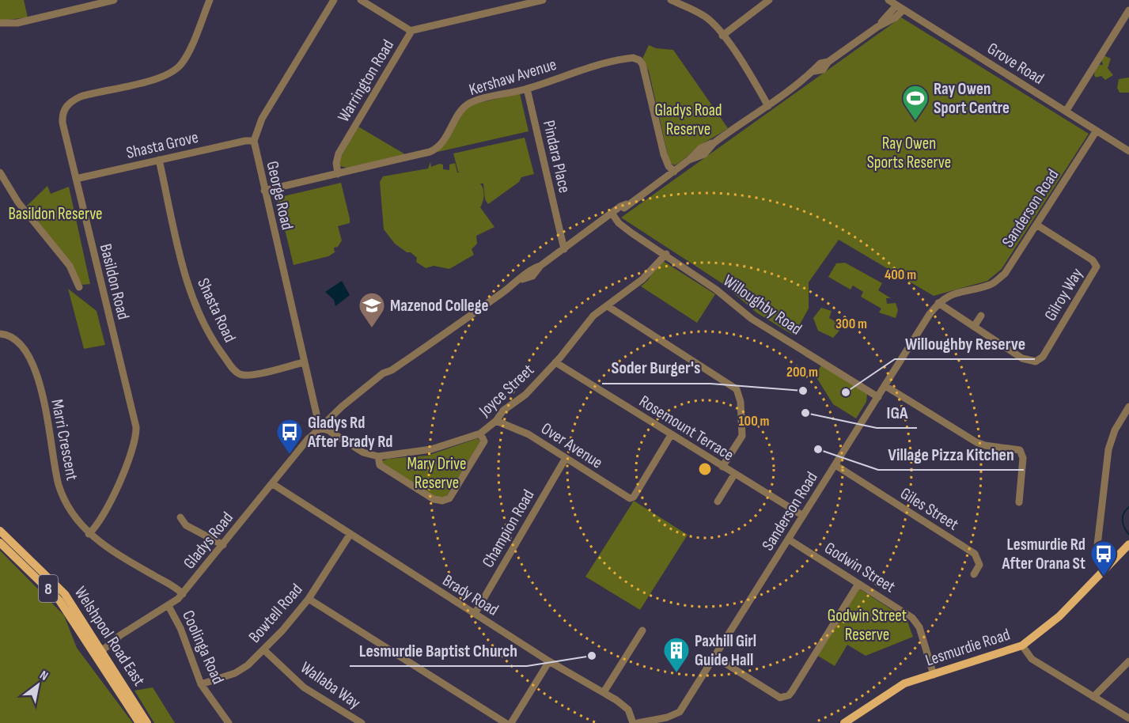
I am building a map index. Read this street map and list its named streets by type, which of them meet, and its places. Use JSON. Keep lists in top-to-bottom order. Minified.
{"streets":{"main road":["8","Welshpool Road East","Lesmurdie Road"],"street":["Grove Road","Kershaw Avenue","Warrington Road","Shasta Grove","Pindara Place","George Road","Sanderson Road","Basildon Road","Gilroy Way","Willoughby Road","Shasta Road","Joyce Street","Rosemount Terrace","Marri Crescent","Over Avenue","Giles Street","Champion Road","Gladys Road","Godwin Street","Brady Road","Bowtell Road","Coolinga Road","Wallaba Way"]},"crossings":[["Grove Road","Sanderson Road"],["Grove Road","Gladys Road"],["Kershaw Avenue","Warrington Road"],["Kershaw Avenue","Pindara Place"],["Kershaw Avenue","George Road"],["Kershaw Avenue","Gladys Road"],["Shasta Grove","George Road"],["Shasta Grove","Basildon Road"],["Shasta Grove","Shasta Road"],["Pindara Place","Gladys Road"],["George Road","Shasta Road"],["George Road","Joyce Street"],["George Road","Gladys Road"],["Sanderson Road","Gilroy Way"],["Sanderson Road","Willoughby Road"],["Sanderson Road","Rosemount Terrace"],["Sanderson Road","Giles Street"],["Sanderson Road","Godwin Street"],["Basildon Road","Marri Crescent"],["Willoughby Road","Joyce Street"],["Willoughby Road","Gladys Road"],["Joyce Street","Rosemount Terrace"],["Joyce Street","Over Avenue"],["Joyce Street","Gladys Road"],["Rosemount Terrace","Over Avenue"],["Marri Crescent","Gladys Road"],["Over Avenue","Champion Road"],["Champion Road","Brady Road"],["Gladys Road","Brady Road"],["Gladys Road","Welshpool Road East"],["Gladys Road","Coolinga Road"],["Godwin Street","Lesmurdie Road"],["Brady Road","Bowtell Road"],["Bowtell Road","Coolinga Road"],["Bowtell Road","Wallaba Way"]],"parks":["Gladys Road Reserve","Ray Owen Sports Reserve","Basildon Reserve","Mary Drive Reserve","Godwin Street Reserve"],"places":{"sports":["Ray Owen Sport Centre"],"school or university":["Mazenod College"],"other":["Soder Burger's","Willoughby Reserve","IGA","Village Pizza Kitchen","Lesmurdie Baptist Church"],"bus stop":["Gladys Rd After Brady Rd","Lesmurdie Rd After Orana St"],"building":["Paxhill Girl Guide Hall"]},"north":"top right","rings":["400 m","300 m","200 m","100 m"]}
